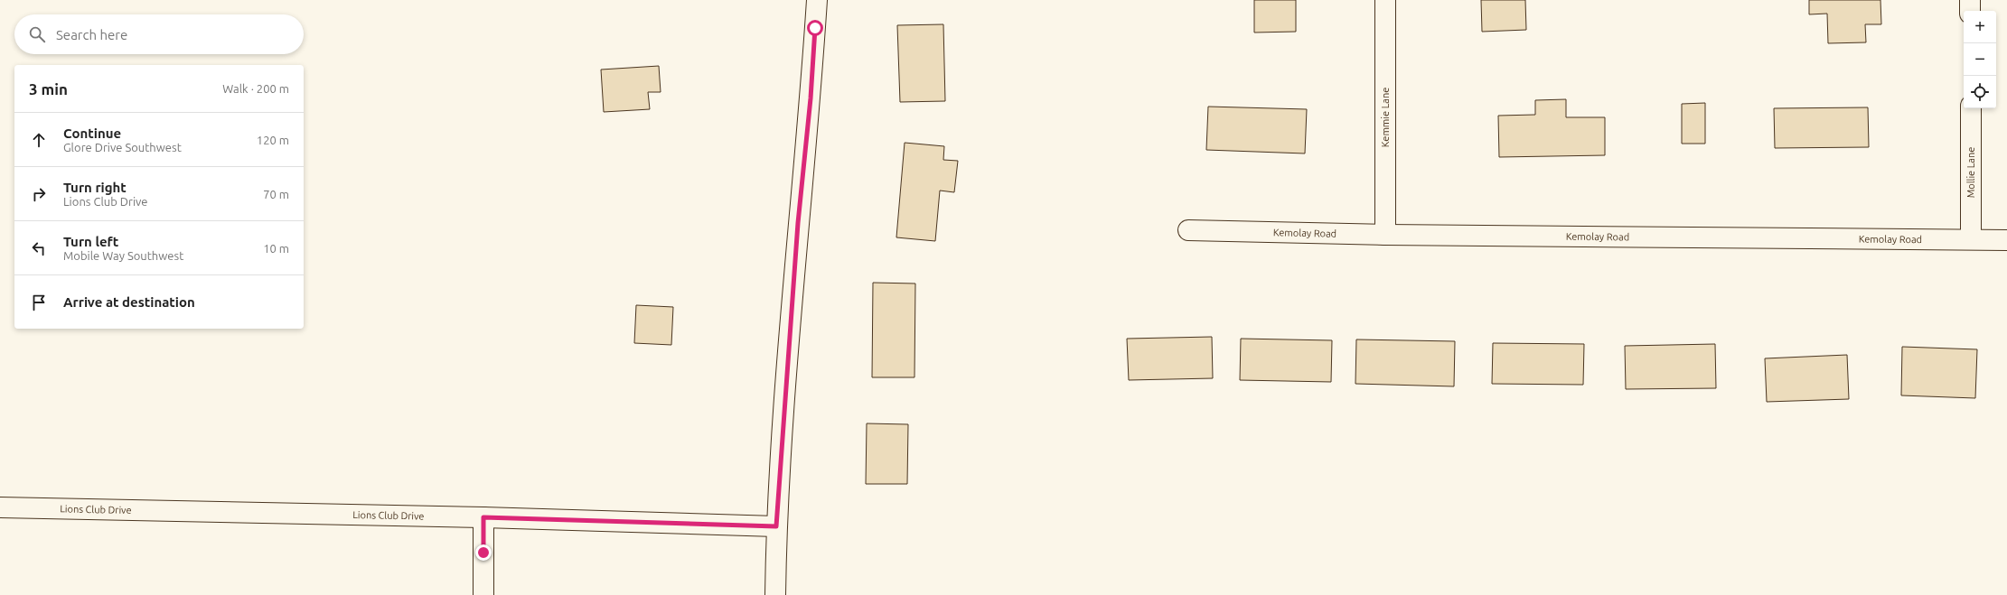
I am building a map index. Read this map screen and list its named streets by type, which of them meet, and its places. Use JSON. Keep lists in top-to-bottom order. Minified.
{"streets":{"street":["Kemmie Lane","Mollie Lane","Kemolay Road","Lions Club Drive"]},"crossings":[["Kemmie Lane","Kemolay Road"],["Mollie Lane","Kemolay Road"]],"page":{"map_buttons":["+","−"],"search":"Search here","heading":["3 min","Walk · 200 m"],"list":[["Continue","Glore Drive Southwest","120 m"],["Turn right","Lions Club Drive","70 m"],["Turn left","Mobile Way Southwest","10 m"],"Arrive at destination"]}}
